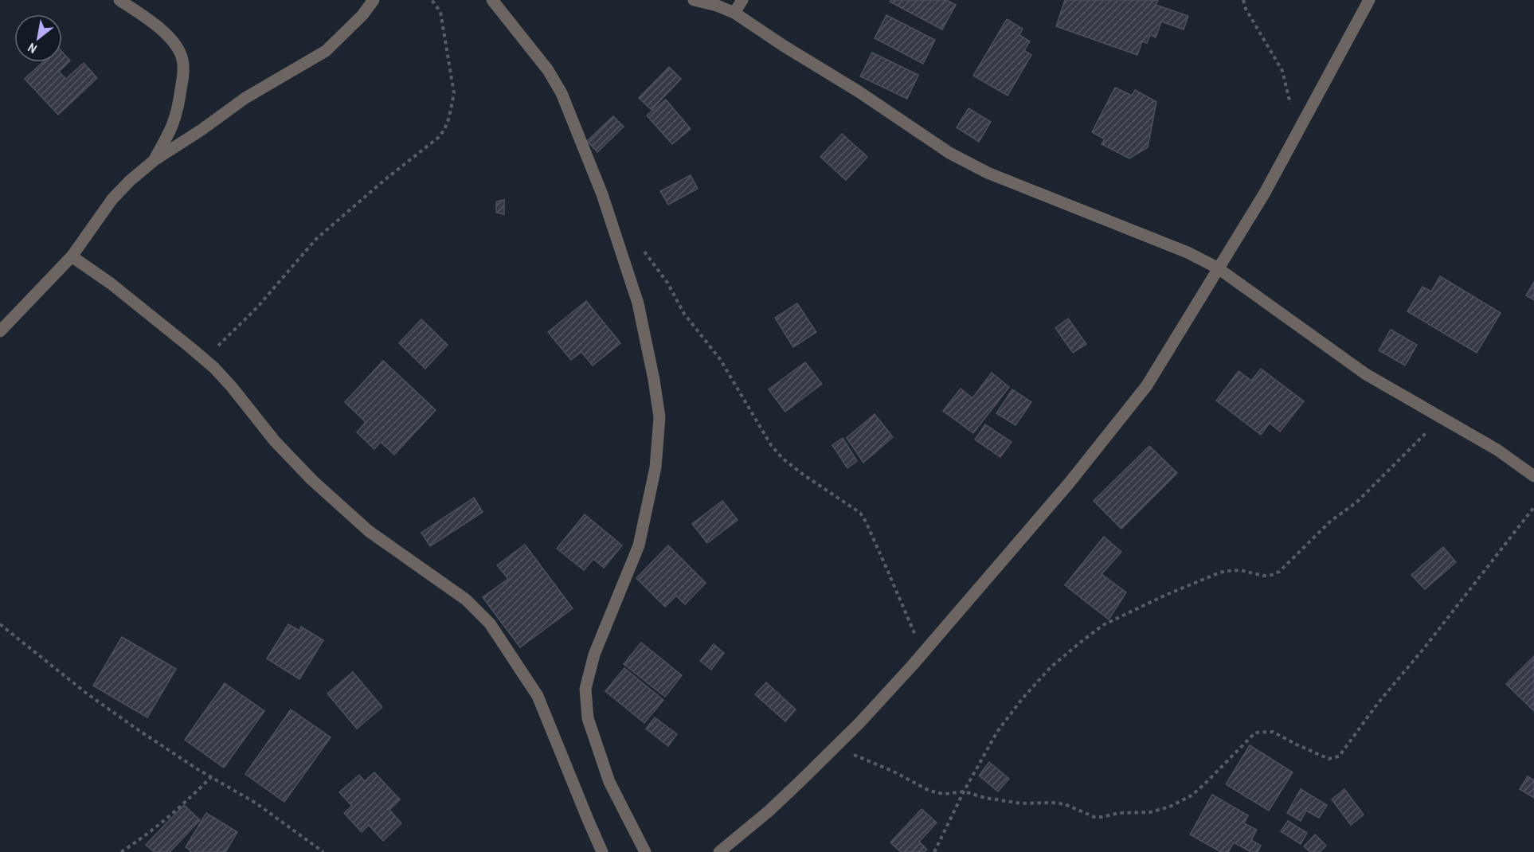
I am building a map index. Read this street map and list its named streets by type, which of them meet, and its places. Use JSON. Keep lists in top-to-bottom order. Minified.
{"north":"bottom left"}
